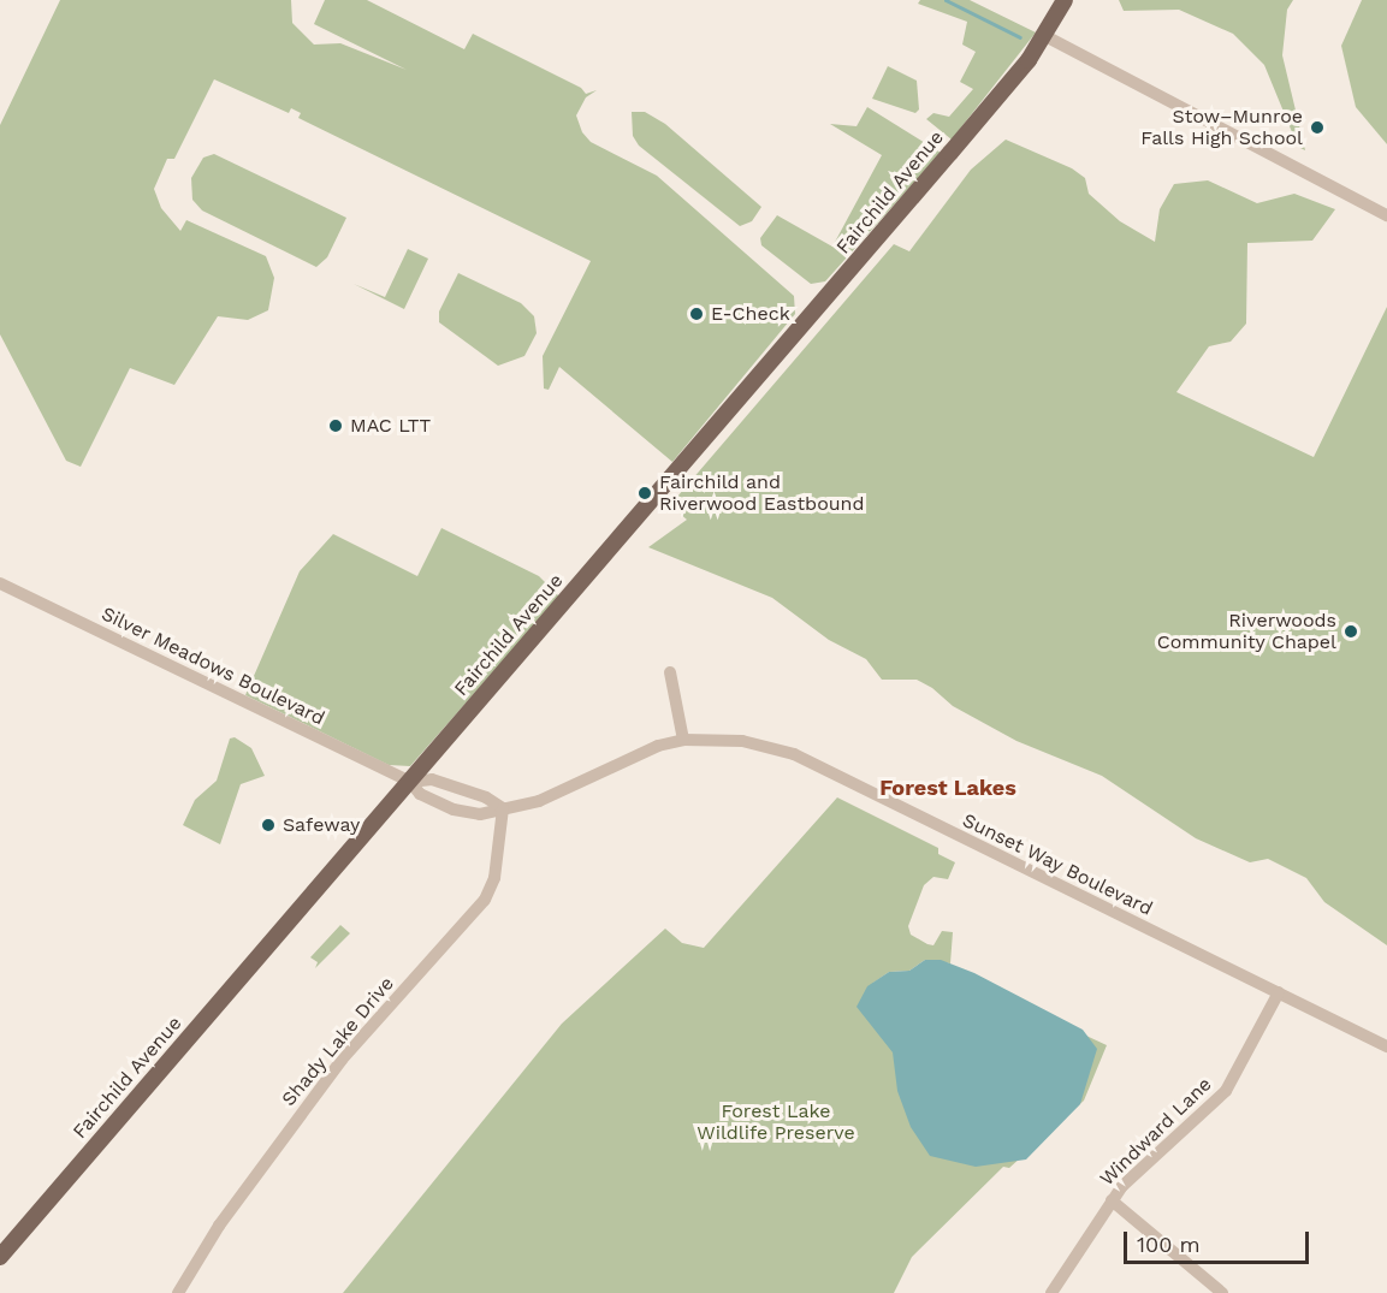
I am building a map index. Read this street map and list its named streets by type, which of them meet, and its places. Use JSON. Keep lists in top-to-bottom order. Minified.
{"streets":{"main road":["Fairchild Avenue"],"street":["Silver Meadows Boulevard","Sunset Way Boulevard","Shady Lake Drive","Windward Lane"]},"crossings":[["Fairchild Avenue","Silver Meadows Boulevard"],["Sunset Way Boulevard","Shady Lake Drive"],["Sunset Way Boulevard","Windward Lane"]],"districts":["Forest Lakes"],"parks":["Forest Lake Wildlife Preserve"],"places":["Stow–Munroe Falls High School","E-Check","MAC LTT","Fairchild and Riverwood Eastbound","Riverwoods Community Chapel","Safeway"],"scale_bar":"100 m"}
